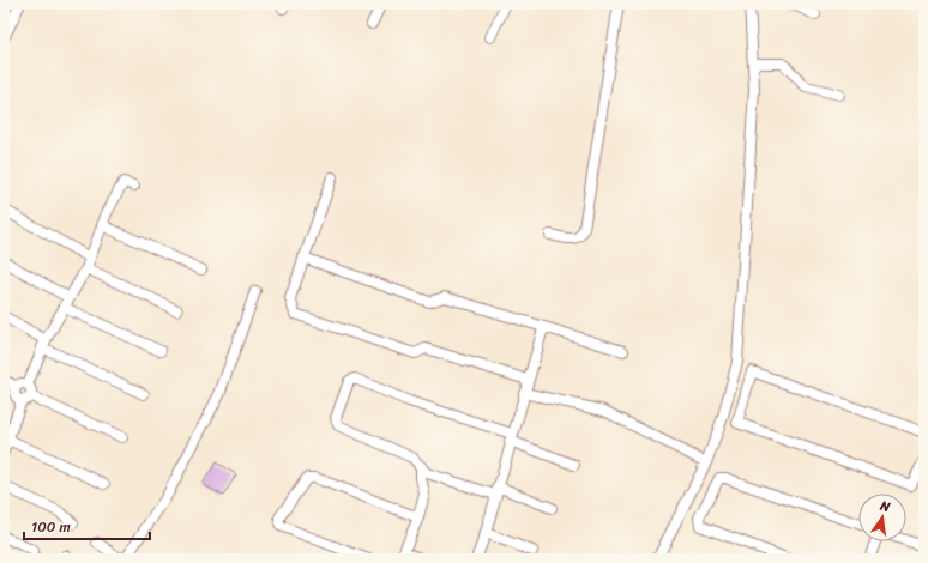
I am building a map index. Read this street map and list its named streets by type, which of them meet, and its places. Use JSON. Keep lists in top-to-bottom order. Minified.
{"scale_bar":"100 m","north":"top"}
